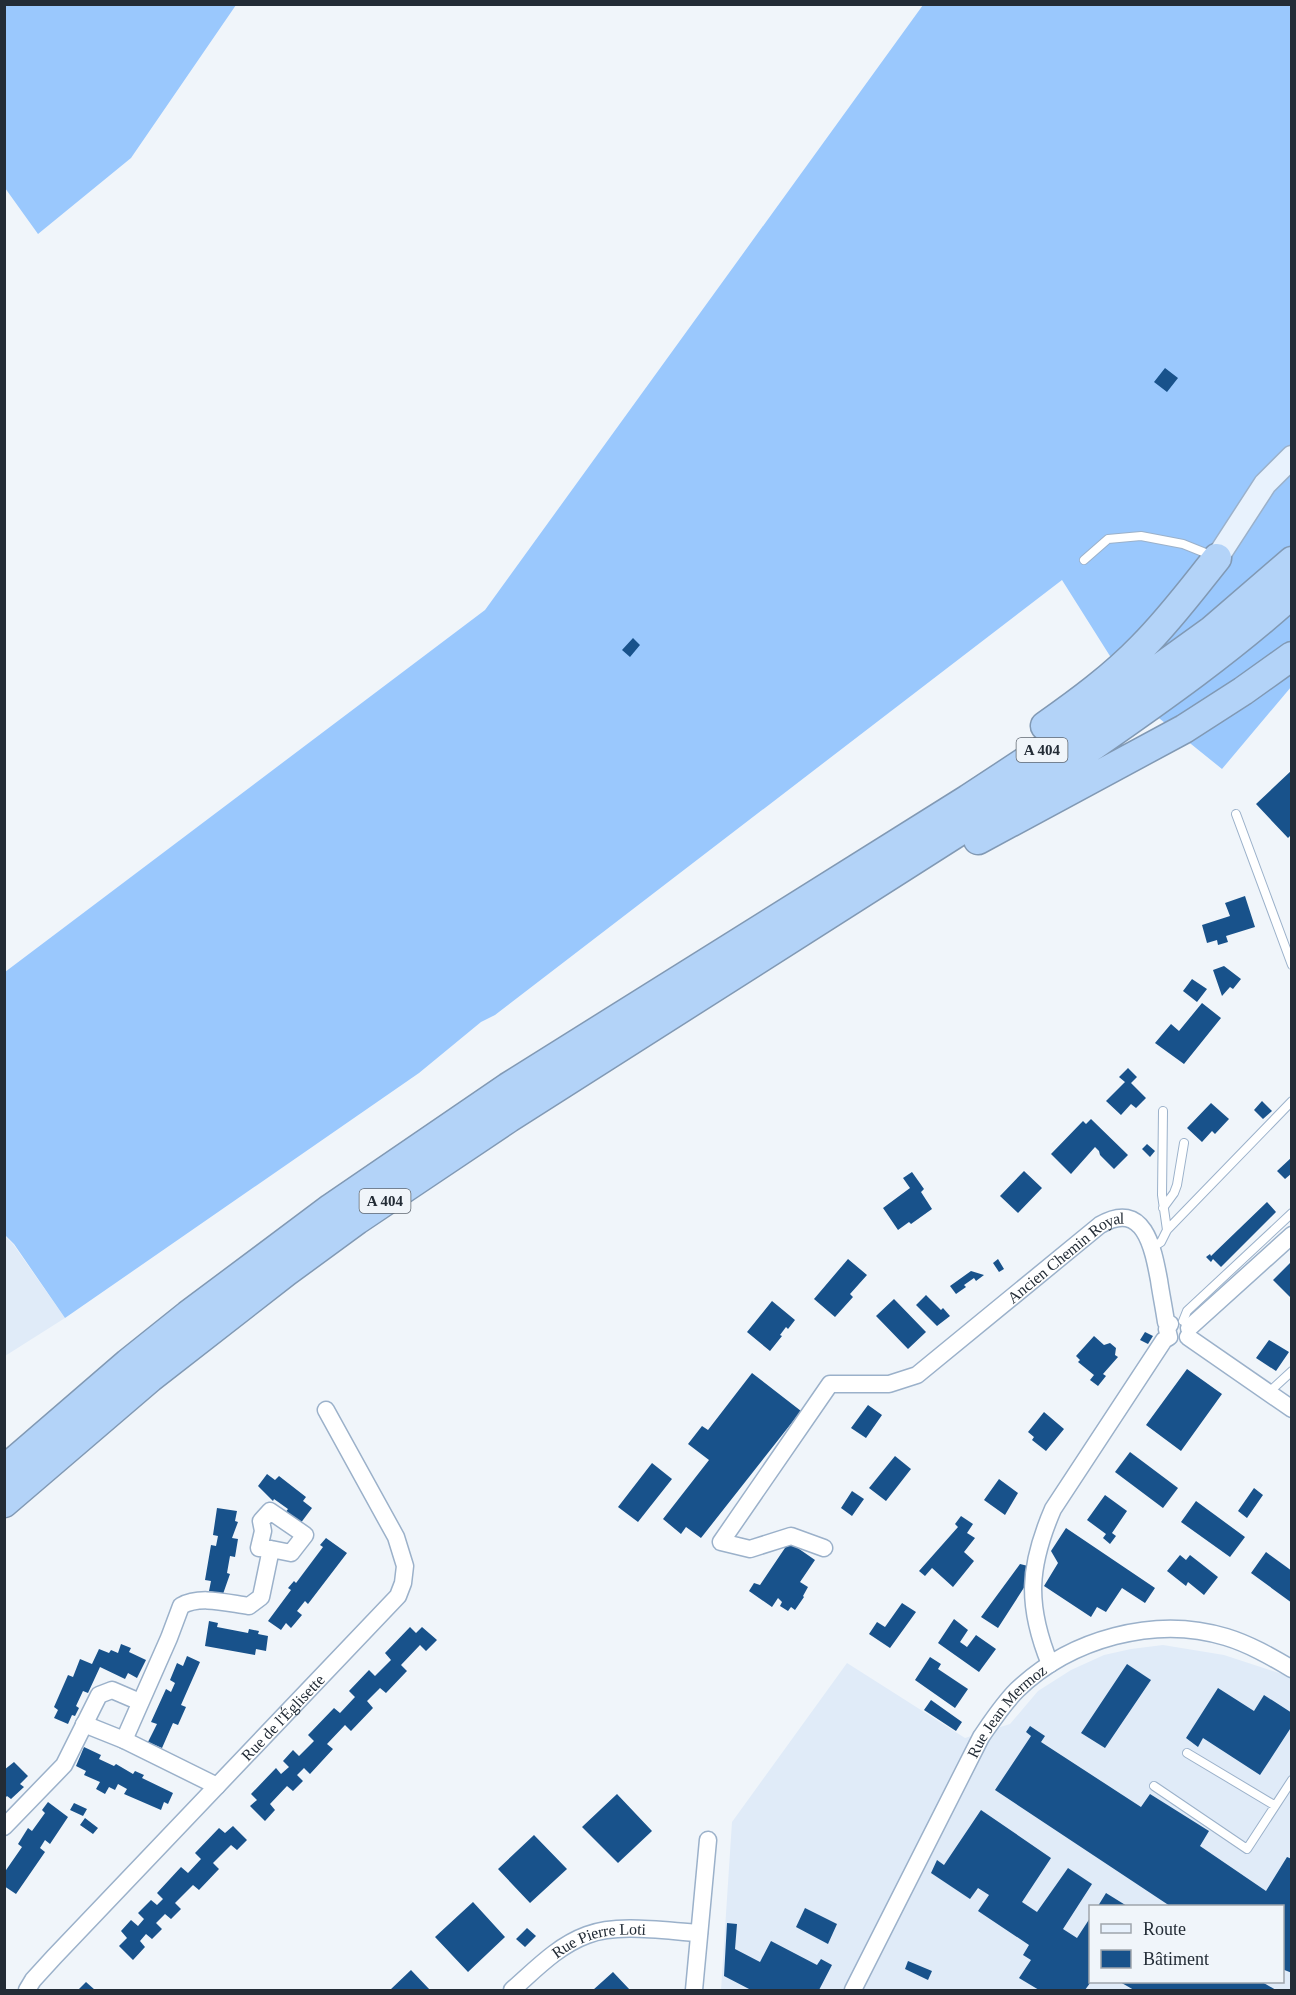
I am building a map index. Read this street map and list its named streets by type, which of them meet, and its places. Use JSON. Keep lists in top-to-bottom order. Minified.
{"streets":{"highway":["A 404"],"street":["Ancien Chemin Royal","Rue Jean Mermoz","Rue de l'Églisette","Rue Pierre Loti"]},"legend":["Route","Bâtiment"]}
